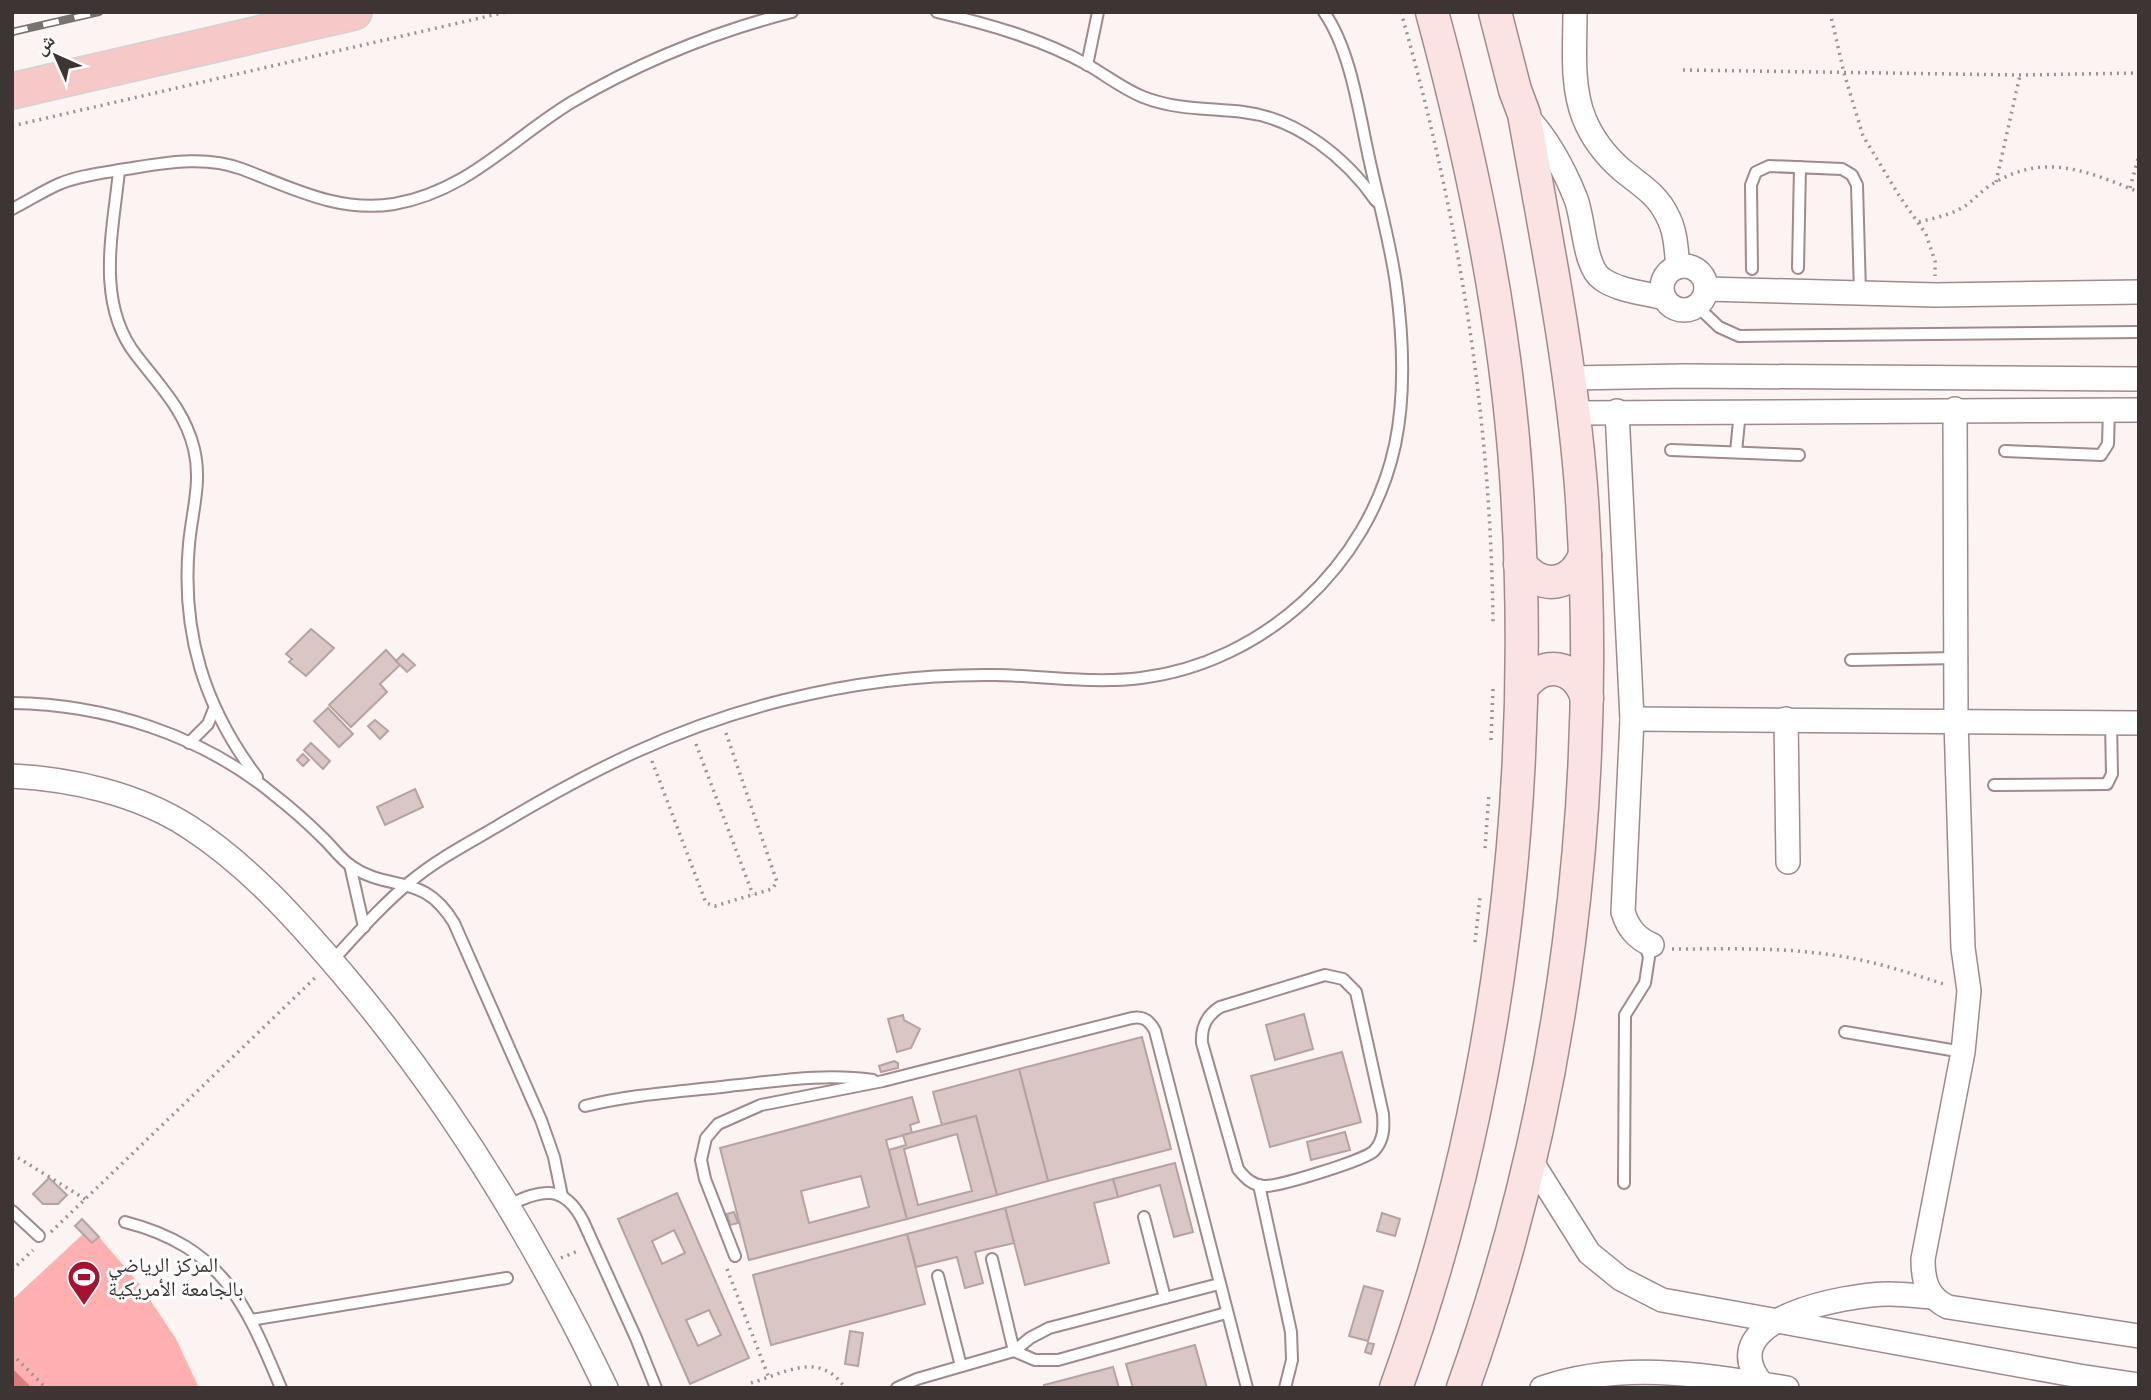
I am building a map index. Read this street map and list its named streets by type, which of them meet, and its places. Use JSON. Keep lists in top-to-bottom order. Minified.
{"places":{"sports":["المركز الرياضي بالجامعة الأمريكية"]},"north":"top left"}
